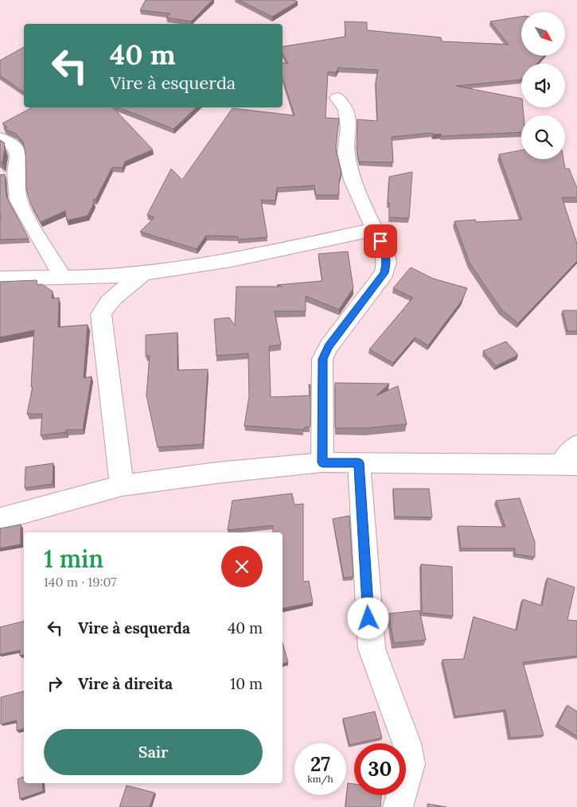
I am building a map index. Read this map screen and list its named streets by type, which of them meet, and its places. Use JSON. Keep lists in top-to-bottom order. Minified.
{"north":"bottom right","page":{"turn":["40 m","Vire à esquerda"],"heading":["1 min","140 m · 19:07"],"list":[{"name":"Vire à esquerda","value":"40 m"},{"name":"Vire à direita","value":"10 m"}],"buttons":"Sair","speed":"27 km/h","limit":"30"}}
